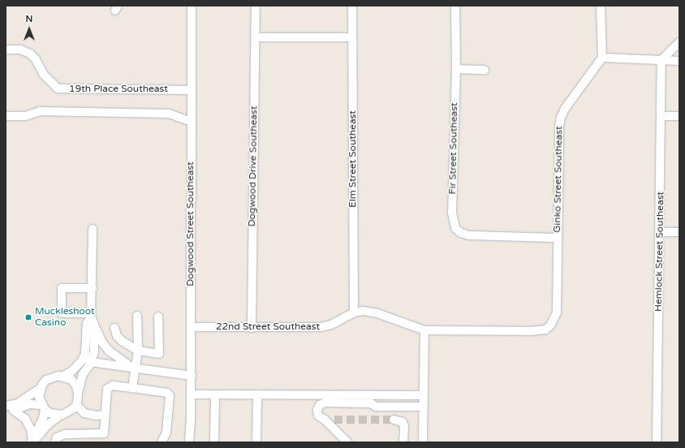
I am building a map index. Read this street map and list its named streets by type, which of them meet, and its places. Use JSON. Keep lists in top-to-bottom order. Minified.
{"streets":{"street":["19th Place Southeast","Fir Street Southeast","Elm Street Southeast","Dogwood Drive Southeast","Ginko Street Southeast","Dogwood Street Southeast","Hemlock Street Southeast","22nd Street Southeast"]},"crossings":[["19th Place Southeast","Dogwood Street Southeast"],["Fir Street Southeast","Ginko Street Southeast"],["Elm Street Southeast","22nd Street Southeast"],["Dogwood Drive Southeast","22nd Street Southeast"],["Ginko Street Southeast","22nd Street Southeast"],["Dogwood Street Southeast","22nd Street Southeast"]],"places":["Muckleshoot Casino"],"north":"top"}
